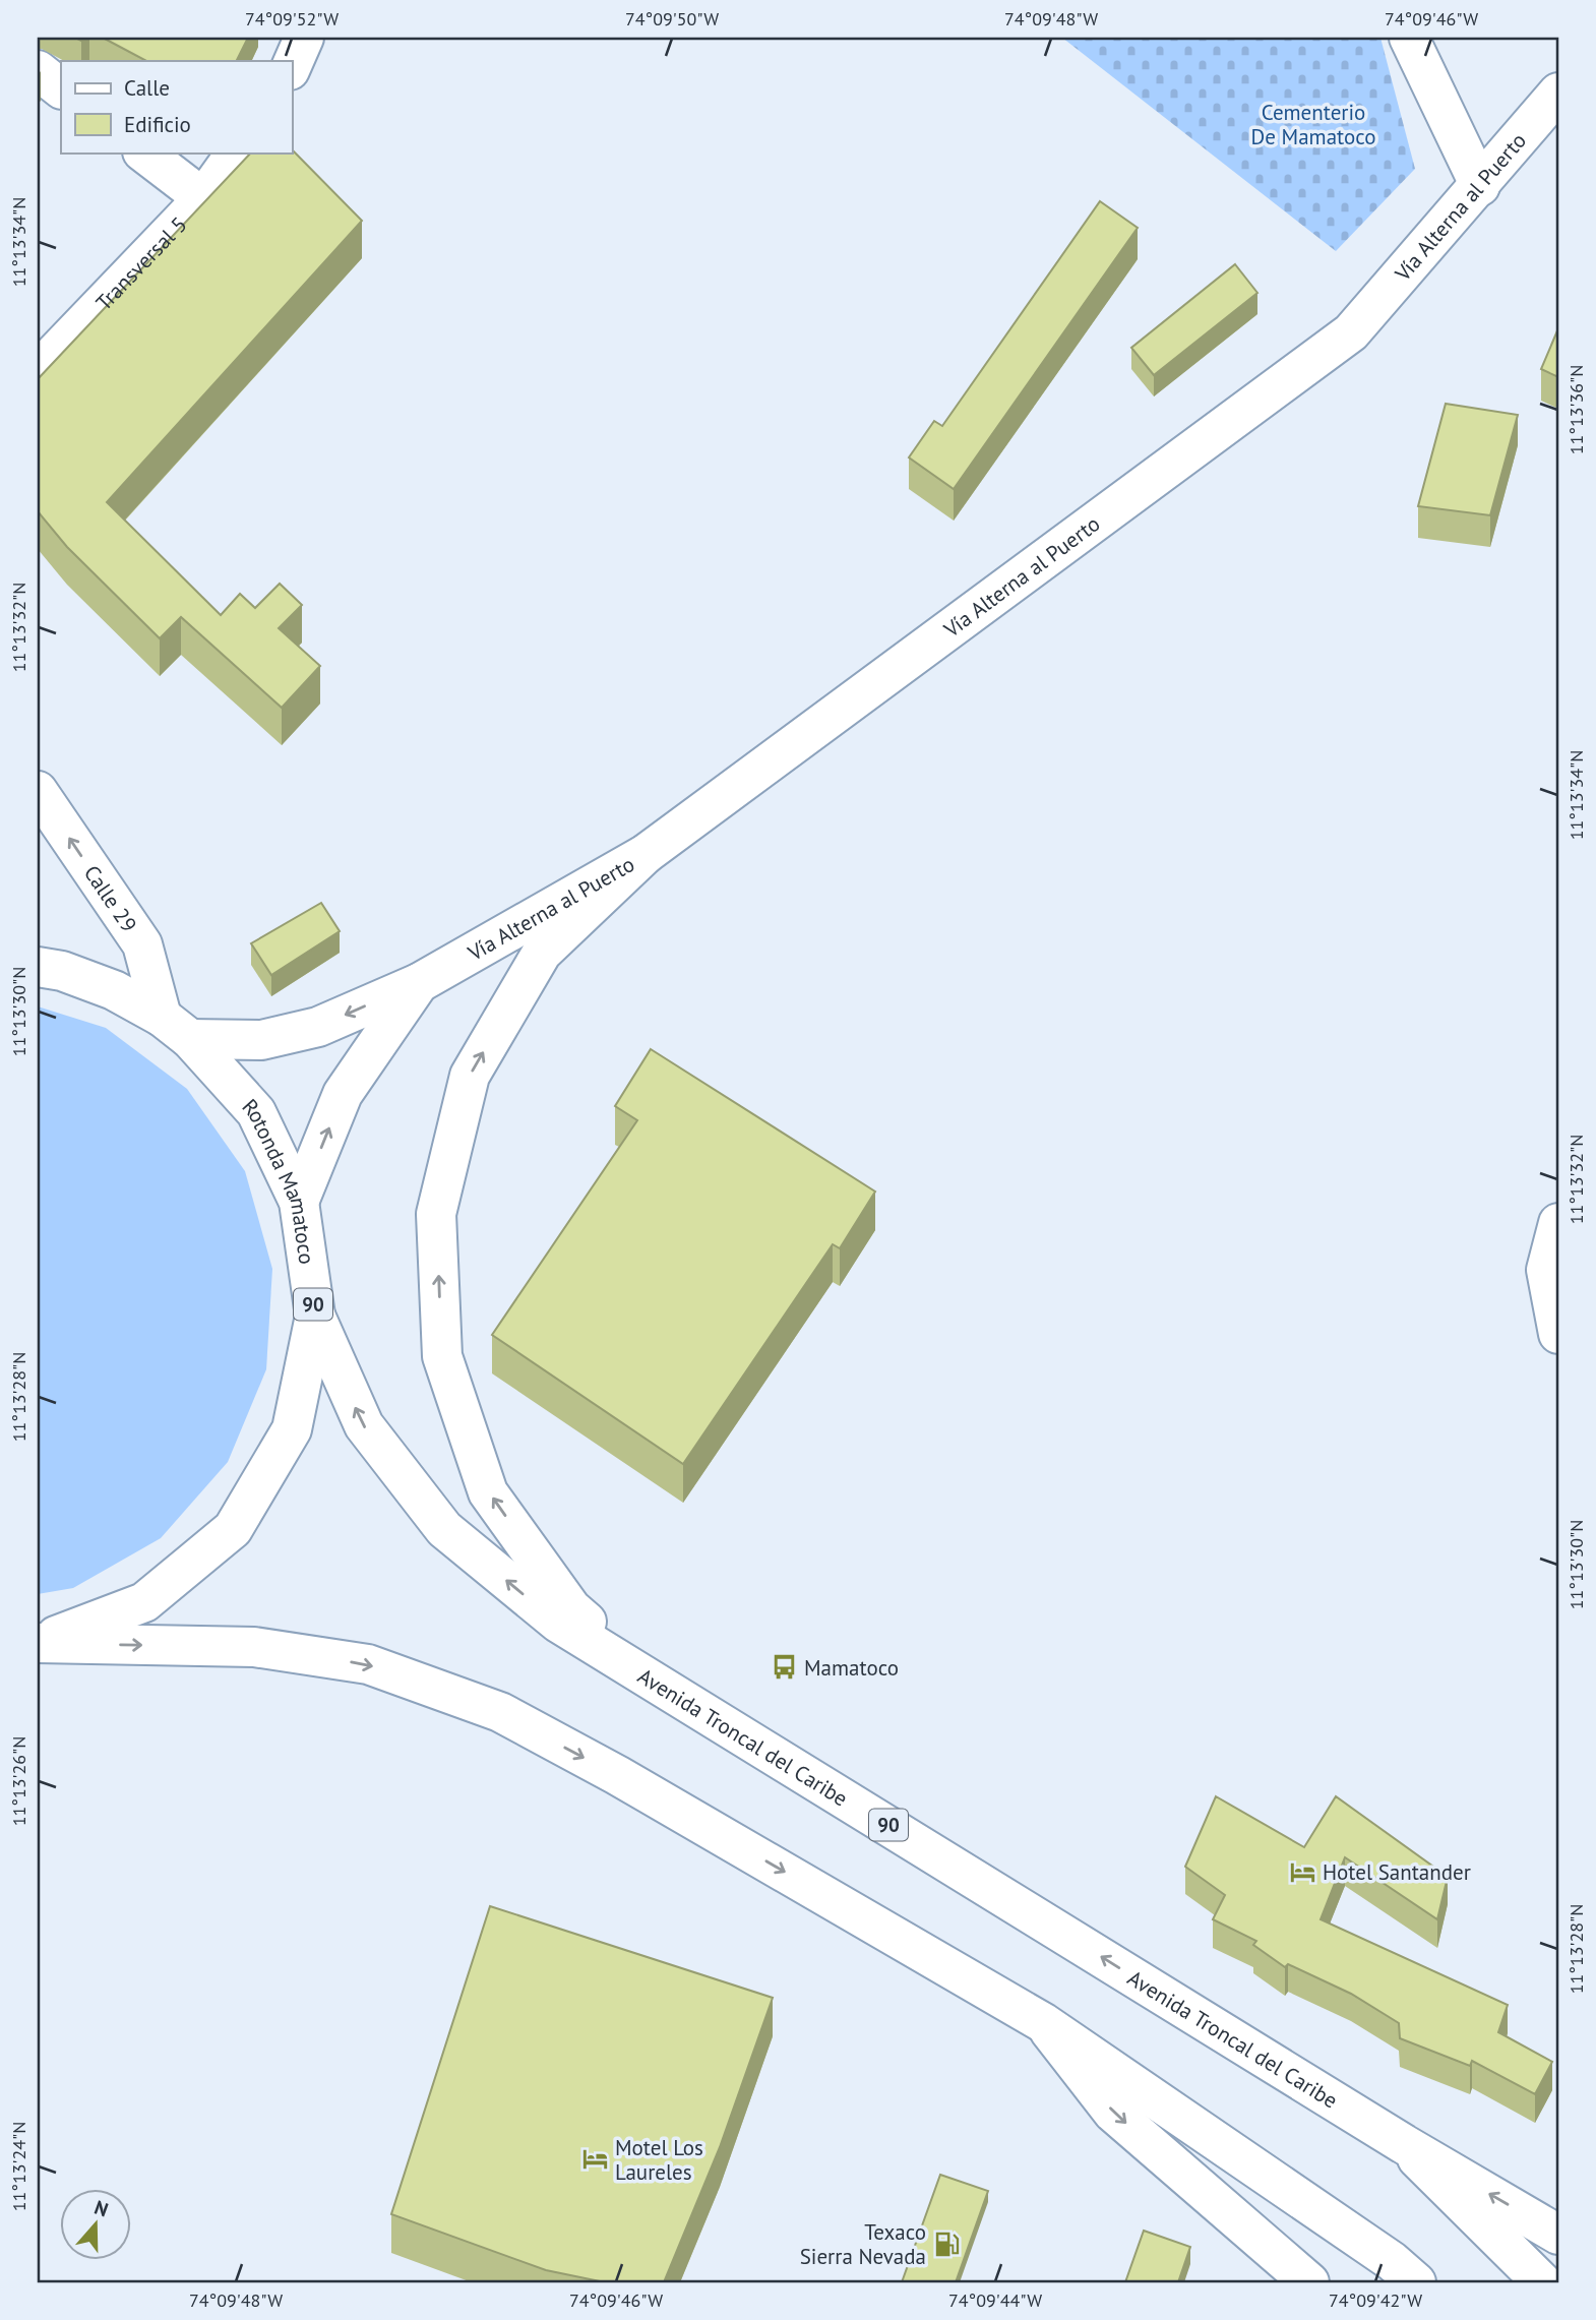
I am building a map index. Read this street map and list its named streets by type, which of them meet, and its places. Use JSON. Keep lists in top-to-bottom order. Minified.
{"streets":{"main road":["Vía Alterna al Puerto","Transversal 5","Calle 29","Rotonda Mamatoco","90","Avenida Troncal del Caribe"]},"crossings":[["Vía Alterna al Puerto","Calle 29"],["Vía Alterna al Puerto","Rotonda Mamatoco"],["Calle 29","Rotonda Mamatoco"],["Rotonda Mamatoco","90"],["Rotonda Mamatoco","Avenida Troncal del Caribe"]],"one_way":["Calle 29"],"parks":["Cementerio De Mamatoco"],"places":{"bus stop":["Mamatoco"],"hotel":["Hotel Santander","Motel Los Laureles"],"fuel station":["Texaco Sierra Nevada"]},"legend":["Calle","Edificio"],"north":"top","coordinates":["74°09'52\"W","74°09'50\"W","74°09'48\"W","74°09'46\"W","11°13'34\"N","11°13'36\"N","11°13'32\"N","11°13'30\"N","11°13'28\"N","11°13'26\"N","11°13'24\"N","74°09'44\"W","74°09'42\"W"]}
